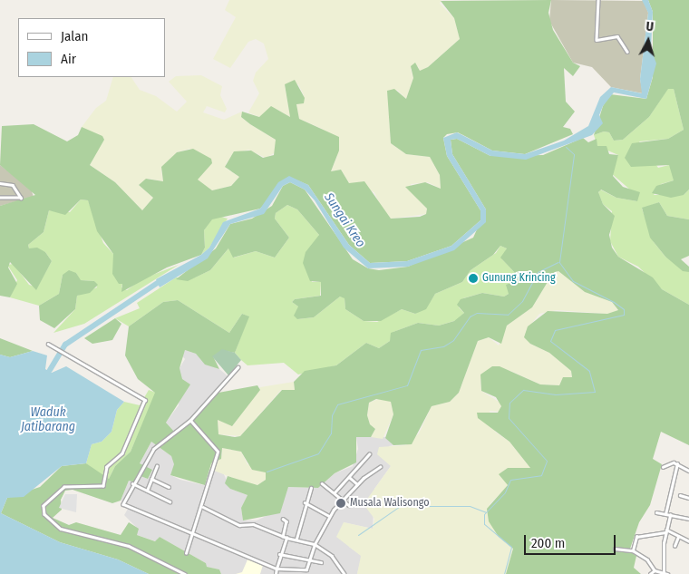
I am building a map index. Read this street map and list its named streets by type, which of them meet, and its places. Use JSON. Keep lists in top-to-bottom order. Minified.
{"water":["Sungai Kreo","Waduk Jatibarang"],"places":["Gunung Krincing","Musala Walisongo"],"legend":["Jalan","Air"],"scale_bar":"200 m","north":"top"}
